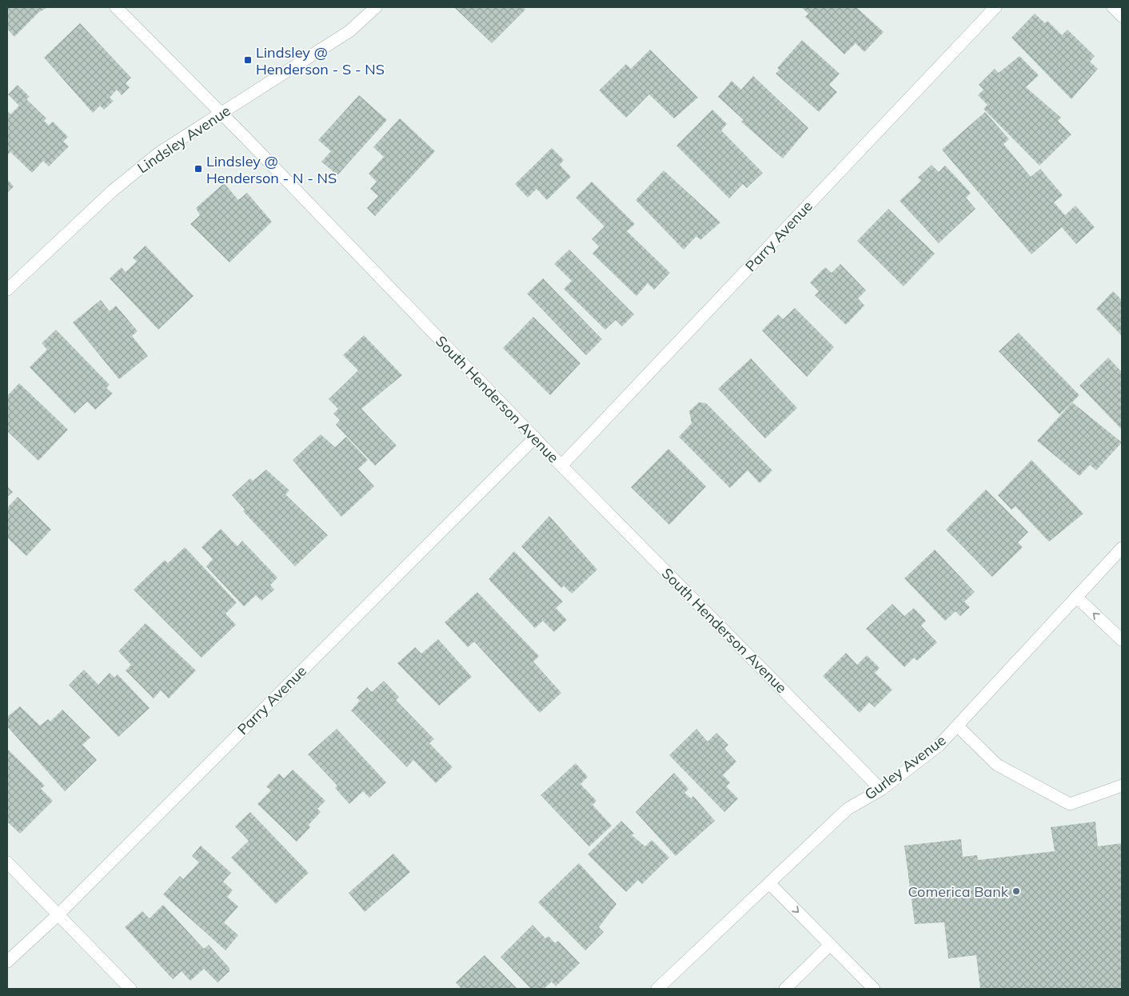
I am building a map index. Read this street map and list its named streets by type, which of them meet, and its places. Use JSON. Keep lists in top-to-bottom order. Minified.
{"streets":{"street":["Lindsley Avenue","Parry Avenue","South Henderson Avenue","Gurley Avenue"]},"crossings":[["Lindsley Avenue","South Henderson Avenue"],["Parry Avenue","South Henderson Avenue"],["South Henderson Avenue","Gurley Avenue"]],"places":{"transit":["Lindsley @ Henderson - S - NS","Lindsley @ Henderson - N - NS"],"other":["Comerica Bank"]}}
